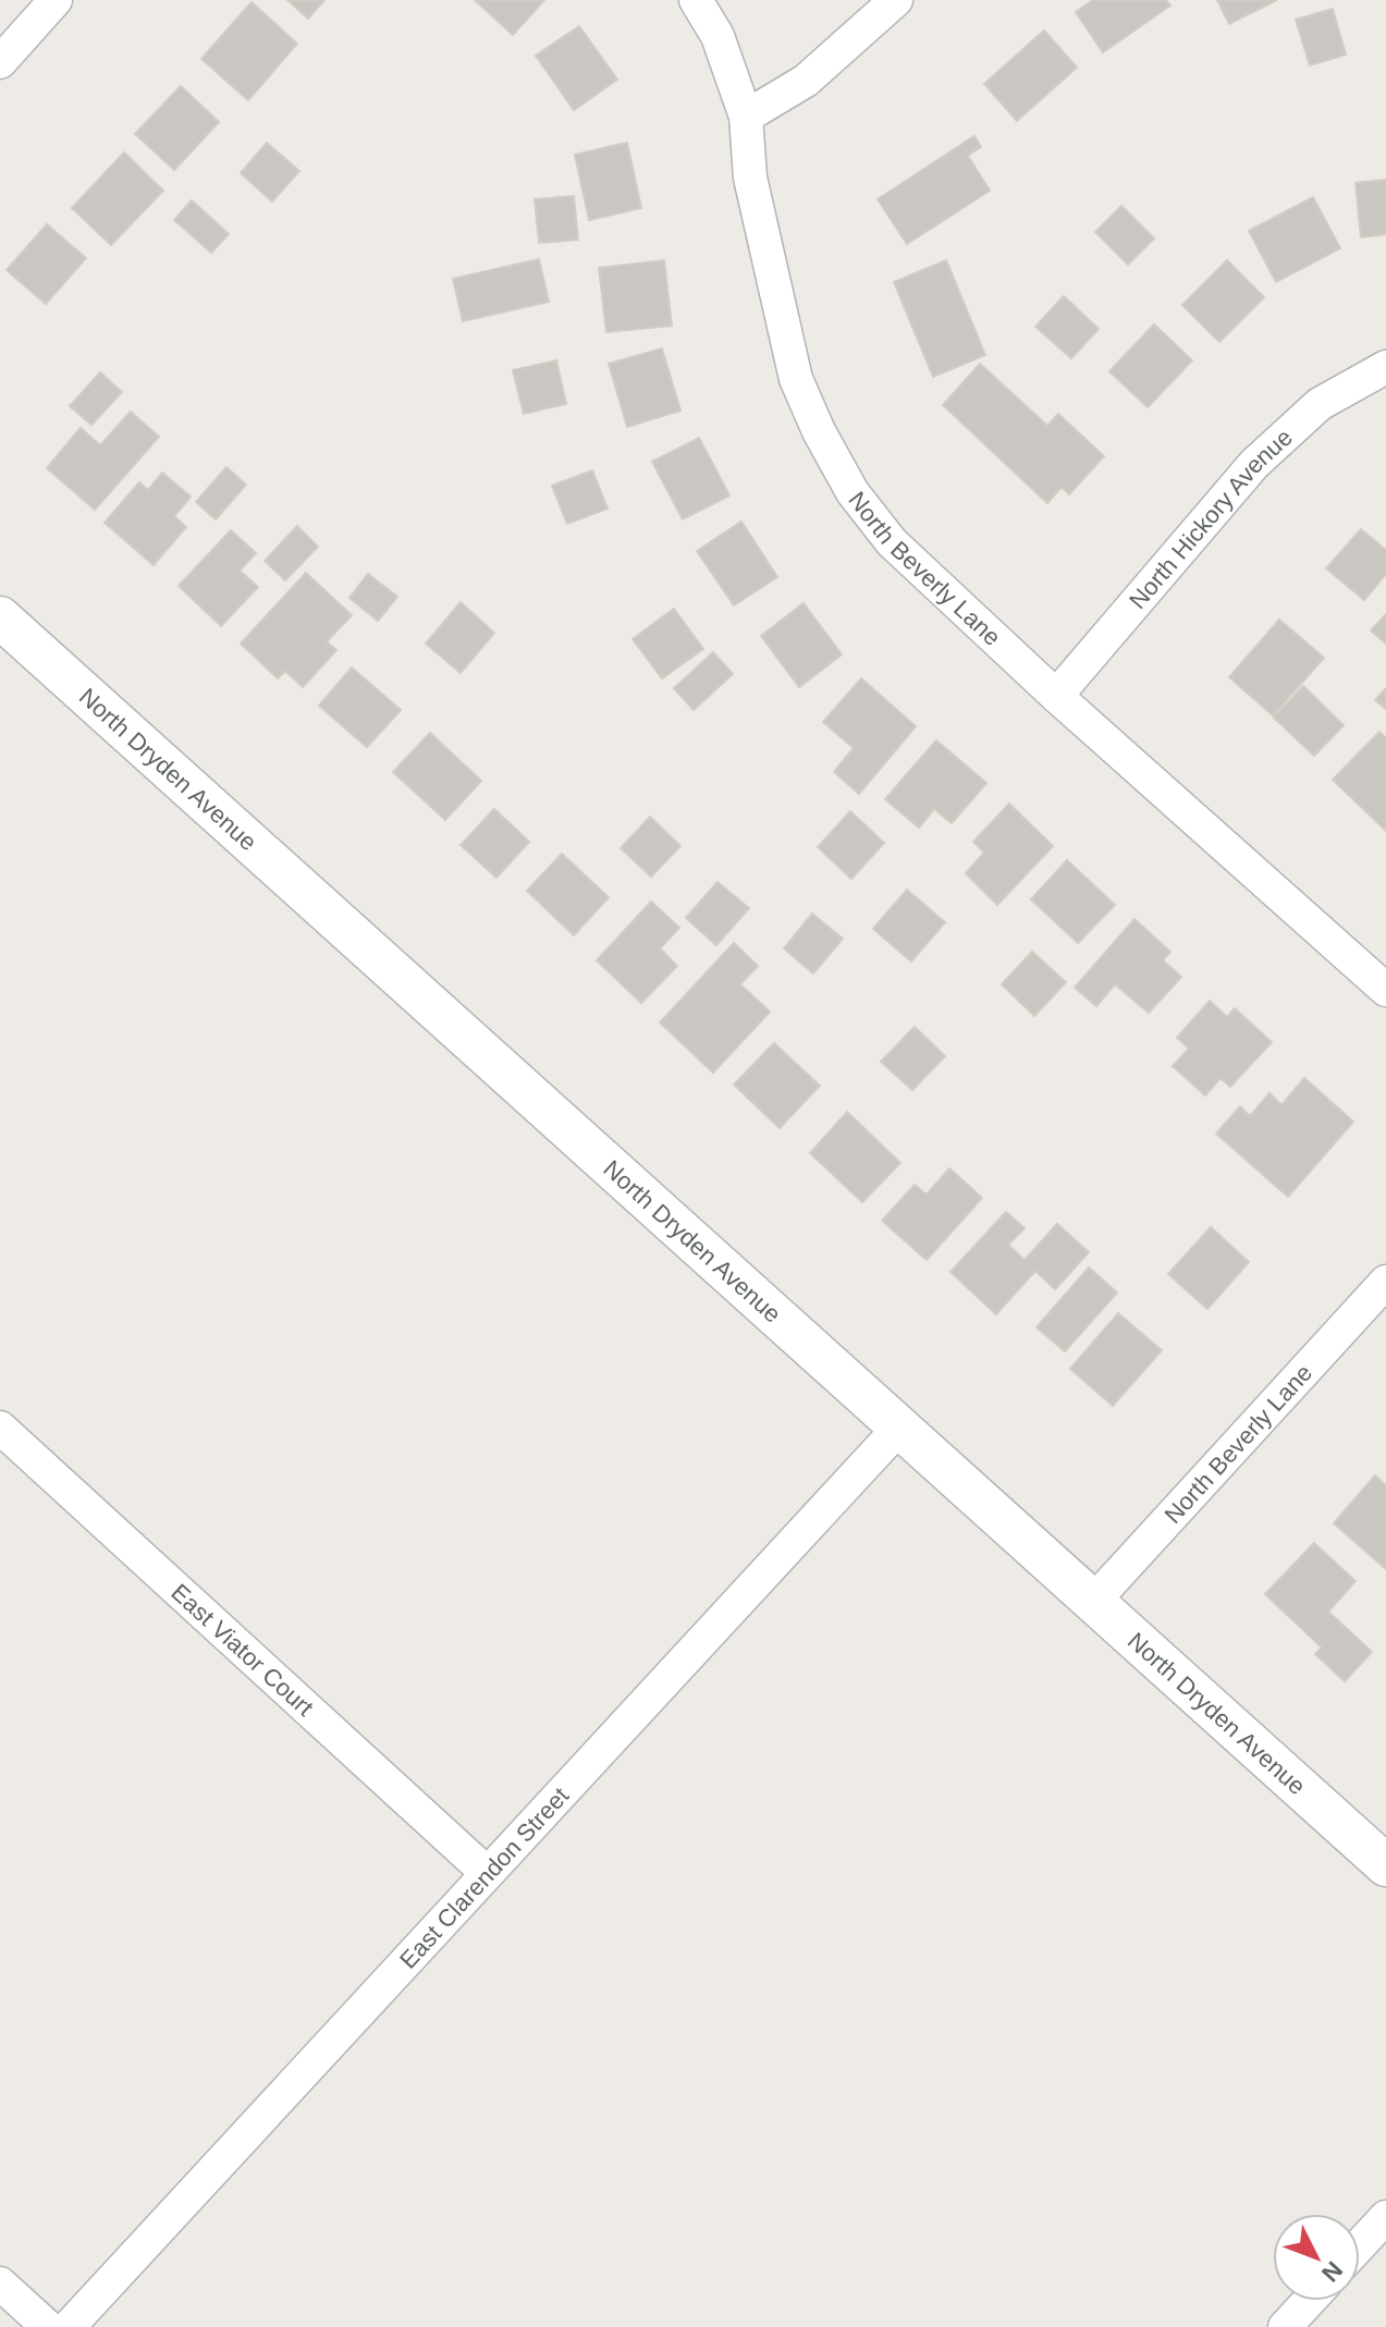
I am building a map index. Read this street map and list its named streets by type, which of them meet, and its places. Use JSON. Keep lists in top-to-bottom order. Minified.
{"streets":{"street":["North Hickory Avenue","North Beverly Lane","North Dryden Avenue","East Viator Court","East Clarendon Street"]},"crossings":[["North Hickory Avenue","North Beverly Lane"],["North Beverly Lane","North Dryden Avenue"],["North Dryden Avenue","East Clarendon Street"],["East Viator Court","East Clarendon Street"]],"north":"bottom right"}
